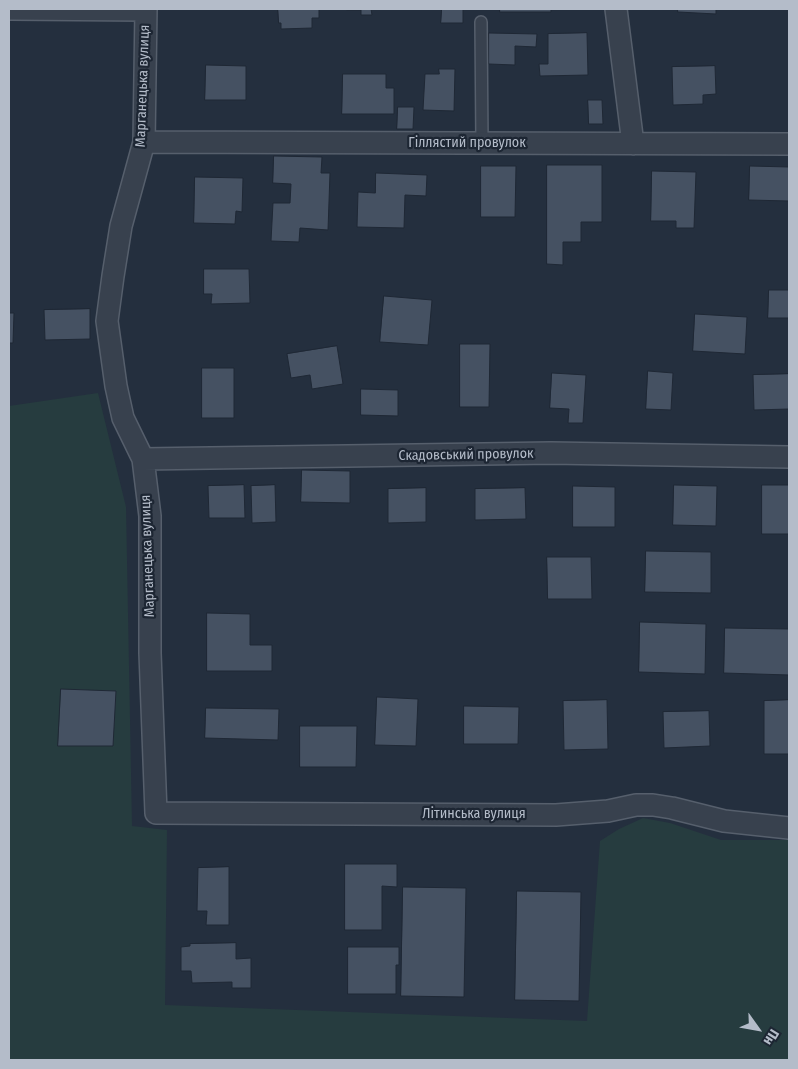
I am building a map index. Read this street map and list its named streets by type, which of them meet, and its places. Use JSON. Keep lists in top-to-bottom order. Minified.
{"streets":{"street":["Марганецька вулиця","Гіллястий провулок","Скадовський провулок","Літинська вулиця"]},"crossings":[["Марганецька вулиця","Гіллястий провулок"],["Марганецька вулиця","Скадовський провулок"],["Марганецька вулиця","Літинська вулиця"]],"north":"bottom right"}
